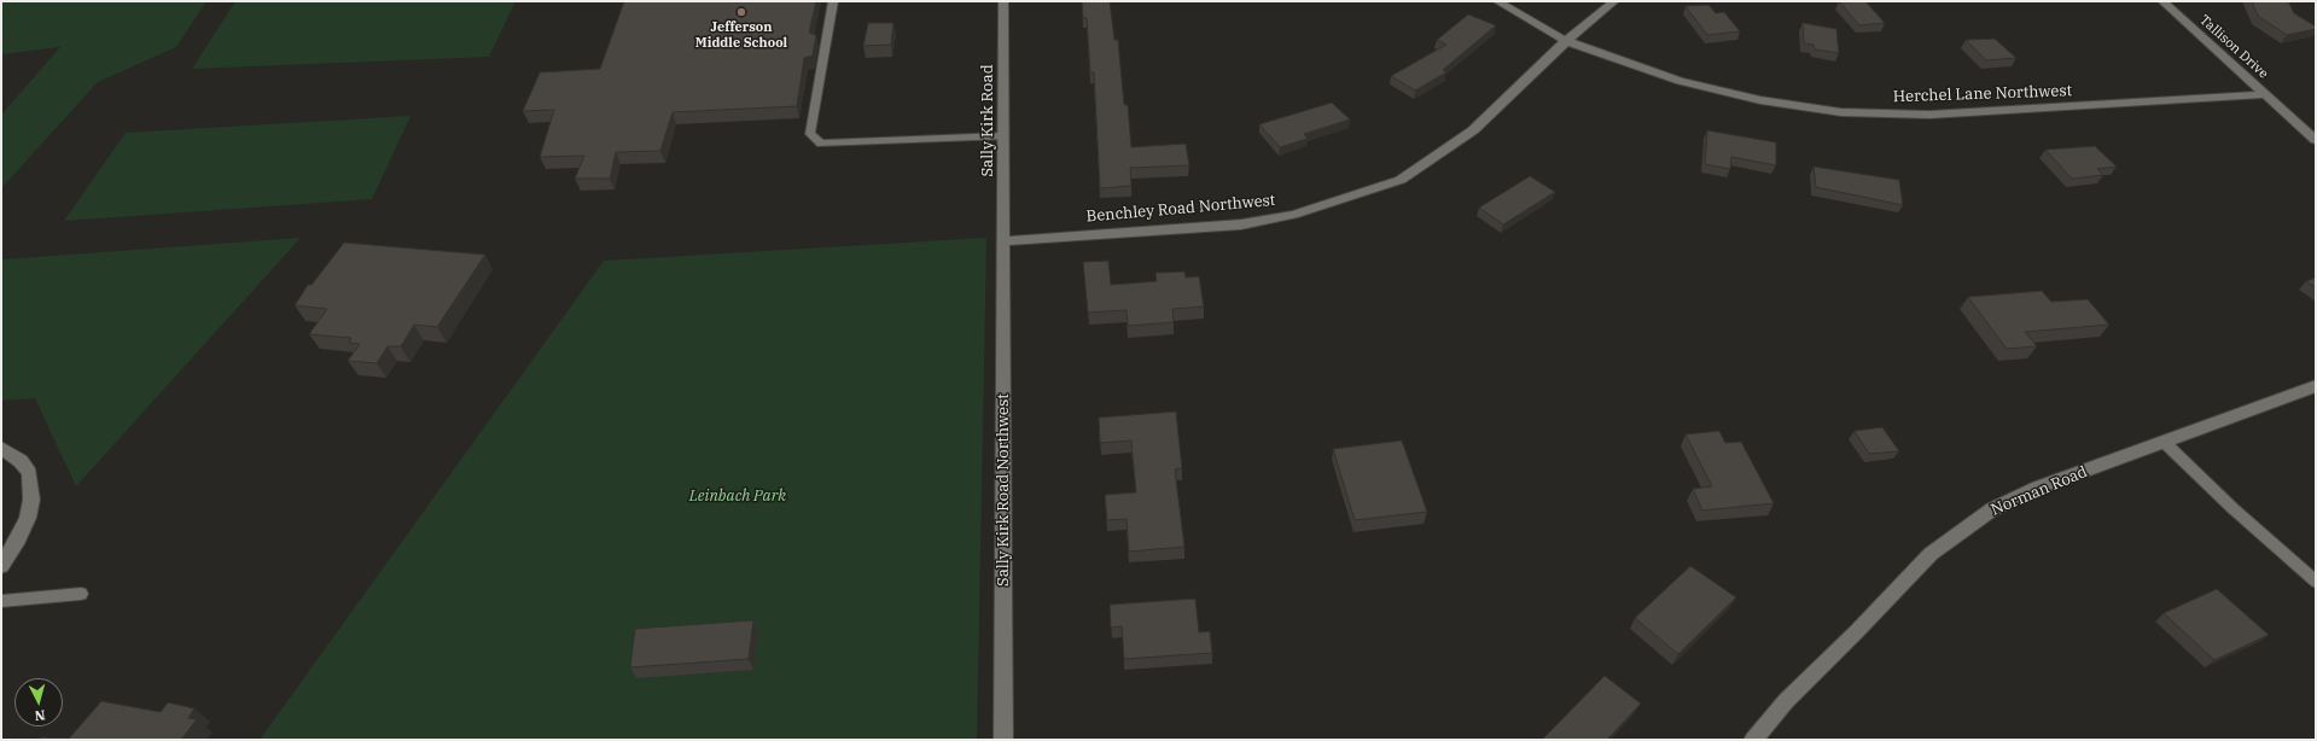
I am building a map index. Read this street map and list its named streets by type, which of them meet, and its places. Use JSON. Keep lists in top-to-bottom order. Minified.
{"streets":{"street":["Tallison Drive","Herchel Lane Northwest","Sally Kirk Road","Benchley Road Northwest","Sally Kirk Road Northwest","Norman Road"]},"crossings":[["Tallison Drive","Herchel Lane Northwest"],["Herchel Lane Northwest","Benchley Road Northwest"],["Sally Kirk Road","Benchley Road Northwest"],["Sally Kirk Road","Sally Kirk Road Northwest"],["Benchley Road Northwest","Sally Kirk Road Northwest"]],"parks":["Leinbach Park"],"places":["Jefferson Middle School"],"north":"bottom"}
